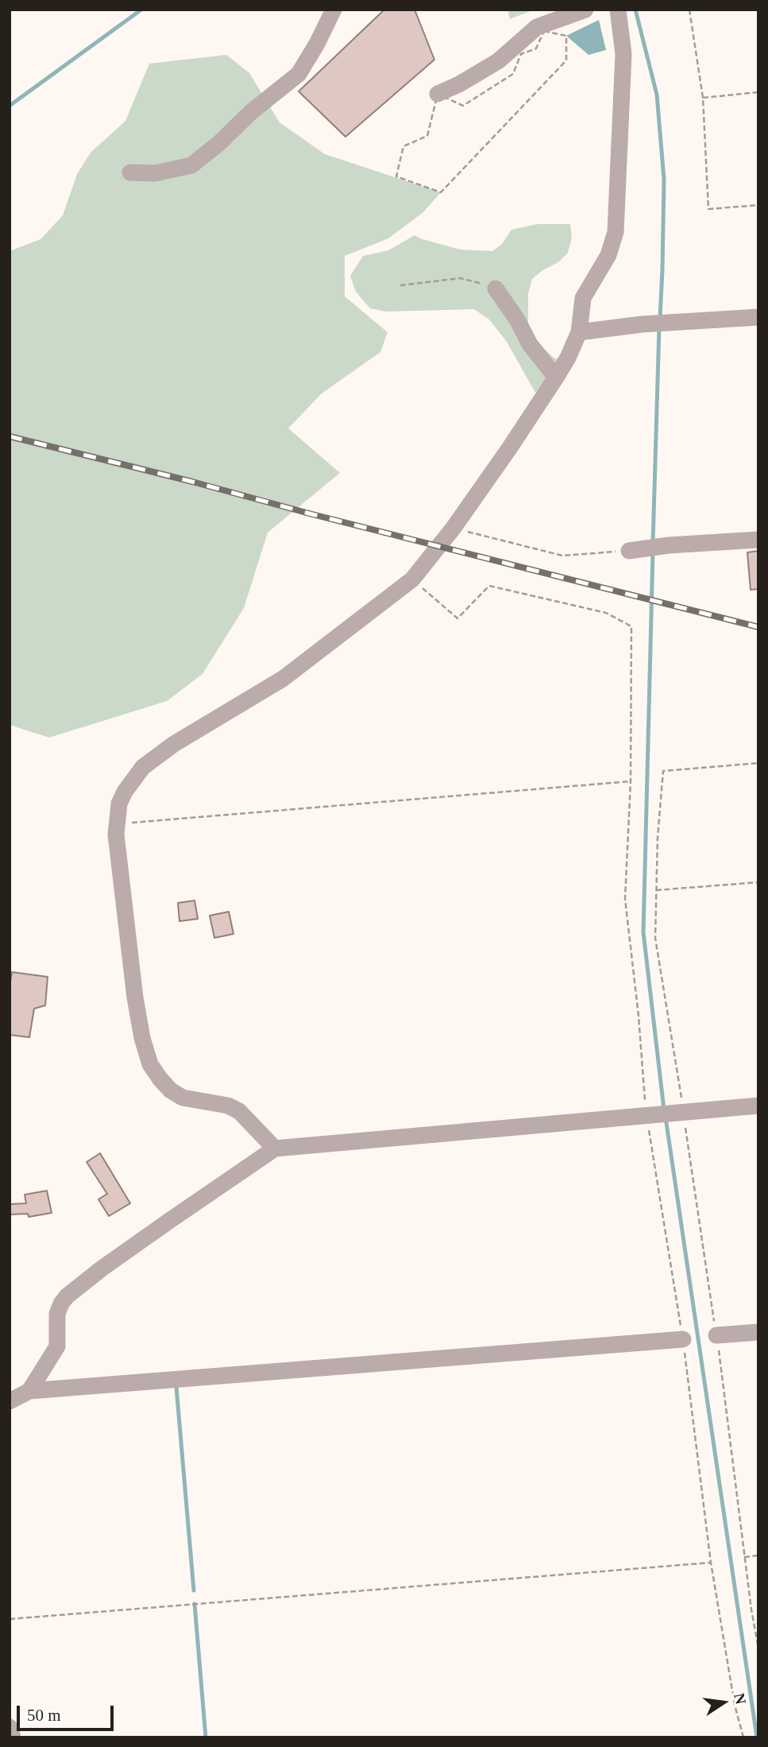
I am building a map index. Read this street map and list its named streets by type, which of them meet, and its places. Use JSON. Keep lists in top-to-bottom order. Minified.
{"scale_bar":"50 m","north":"right"}
